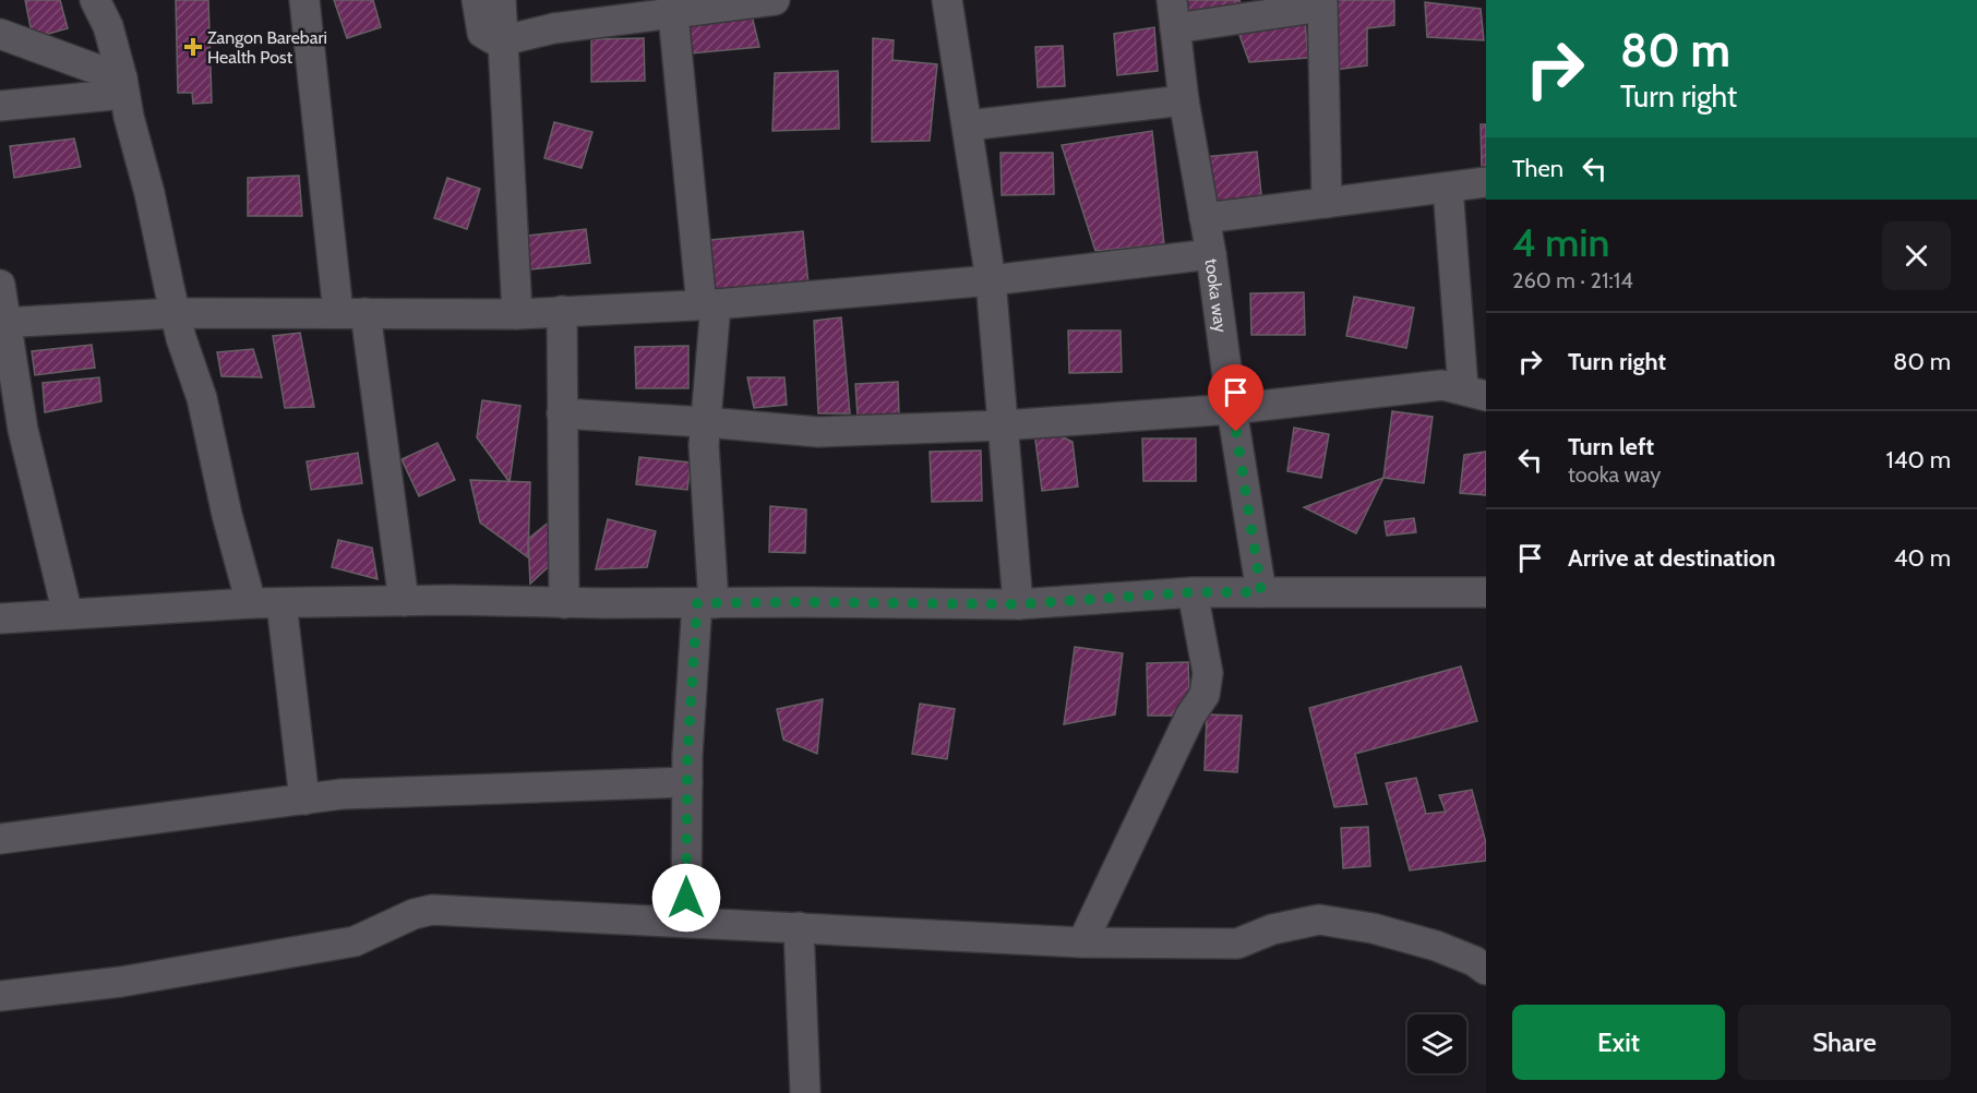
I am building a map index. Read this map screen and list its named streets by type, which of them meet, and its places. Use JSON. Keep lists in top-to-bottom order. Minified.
{"streets":{"street":["tooka way"]},"places":{"health":["Zangon Barebari Health Post"]},"page":{"turn":["80 m","Turn right"],"then":"Then","heading":["4 min","260 m · 21:14"],"list":[{"name":"Turn right","value":"80 m"},{"name":"Turn left","note":"tooka way","value":"140 m"},{"name":"Arrive at destination","value":"40 m"}],"buttons":["Exit","Share"]}}
